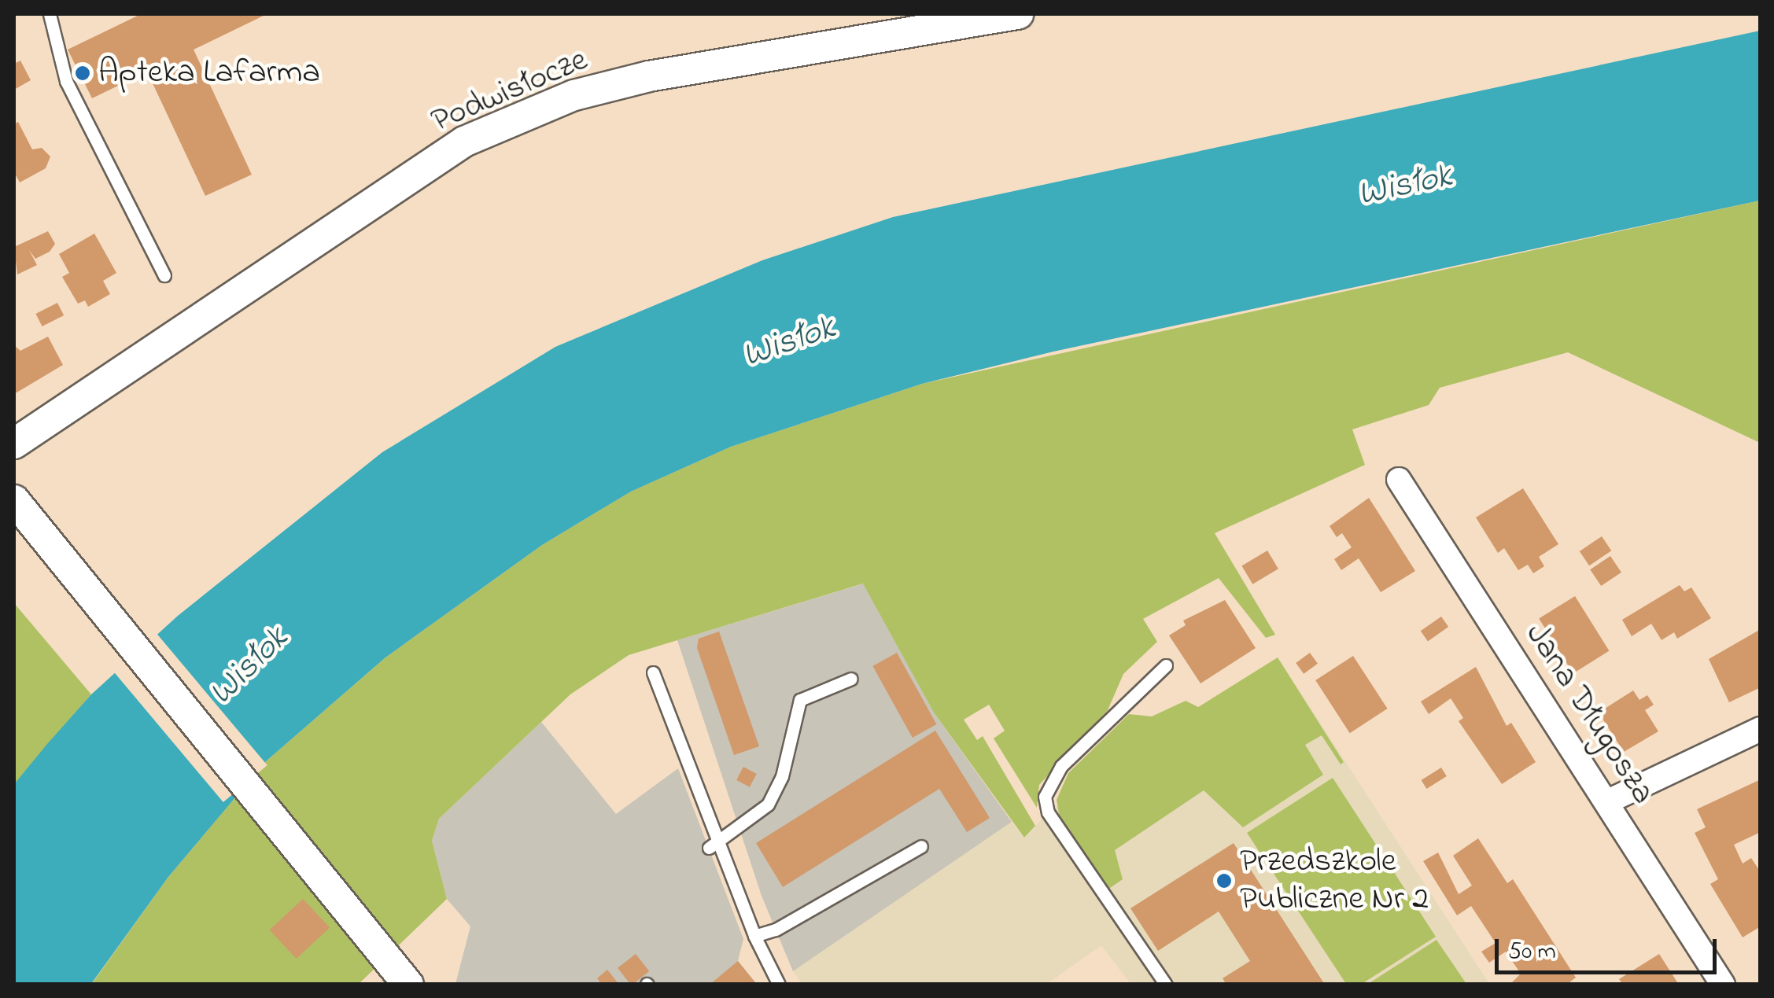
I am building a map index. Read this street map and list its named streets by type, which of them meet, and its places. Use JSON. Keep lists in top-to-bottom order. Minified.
{"streets":{"street":["Podwisłocze","Jana Długosza"]},"water":["Wisłok"],"places":["Apteka Lafarma","Przedszkole Publiczne Nr 2"],"scale_bar":"50 m"}
